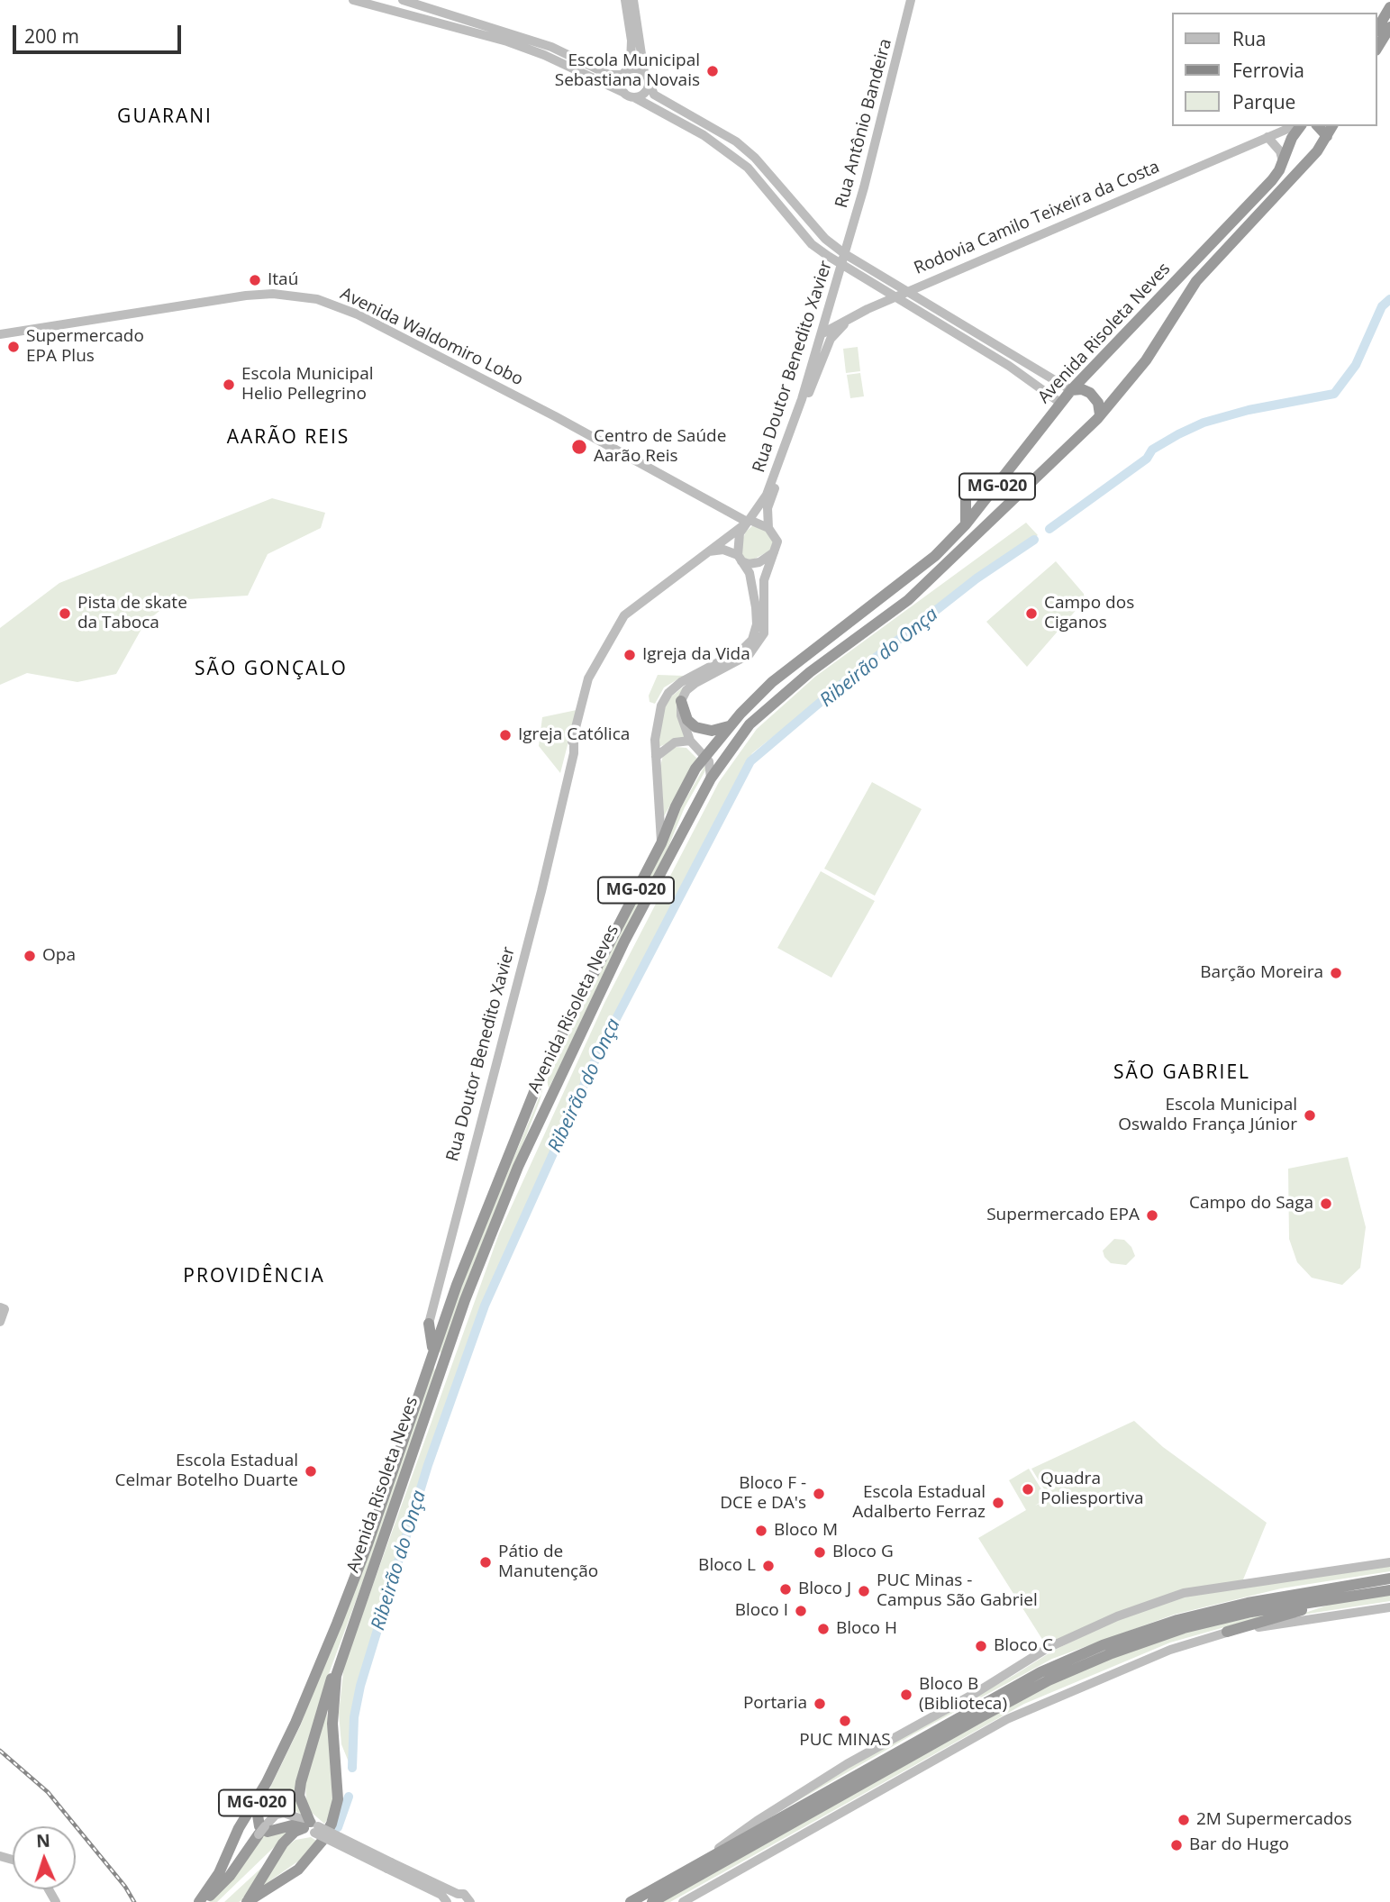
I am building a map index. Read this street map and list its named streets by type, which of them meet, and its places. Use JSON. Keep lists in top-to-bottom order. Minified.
{"streets":{"highway":["Avenida Risoleta Neves","MG-020"],"main road":["Rua Antônio Bandeira","Rodovia Camilo Teixeira da Costa","Avenida Waldomiro Lobo","Rua Doutor Benedito Xavier"]},"crossings":[["Rua Antônio Bandeira","Rua Doutor Benedito Xavier"],["Rodovia Camilo Teixeira da Costa","Rua Doutor Benedito Xavier"],["Avenida Risoleta Neves","MG-020"],["Avenida Waldomiro Lobo","Rua Doutor Benedito Xavier"]],"districts":["GUARANI","AARÃO REIS","SÃO GONÇALO","SÃO GABRIEL","PROVIDÊNCIA"],"water":["Ribeirão do Onça"],"places":["Escola Municipal Sebastiana Novais","Itaú","Supermercado EPA Plus","Escola Municipal Helio Pellegrino","Centro de Saúde Aarão Reis","Pista de skate da Taboca","Campo dos Ciganos","Igreja da Vida","Igreja Católica","Opa","Barção Moreira","Escola Municipal Oswaldo França Júnior","Campo do Saga","Supermercado EPA","Escola Estadual Celmar Botelho Duarte","Quadra Poliesportiva","Bloco F - DCE e DA's","Escola Estadual Adalberto Ferraz","Bloco M","Bloco G","Pátio de Manutenção","Bloco L","Bloco J","PUC Minas - Campus São Gabriel","Bloco I","Bloco H","Bloco C","Bloco B (Biblioteca)","Portaria","PUC MINAS","2M Supermercados","Bar do Hugo"],"legend":["Rua","Ferrovia","Parque"],"scale_bar":"200 m","north":"top"}
